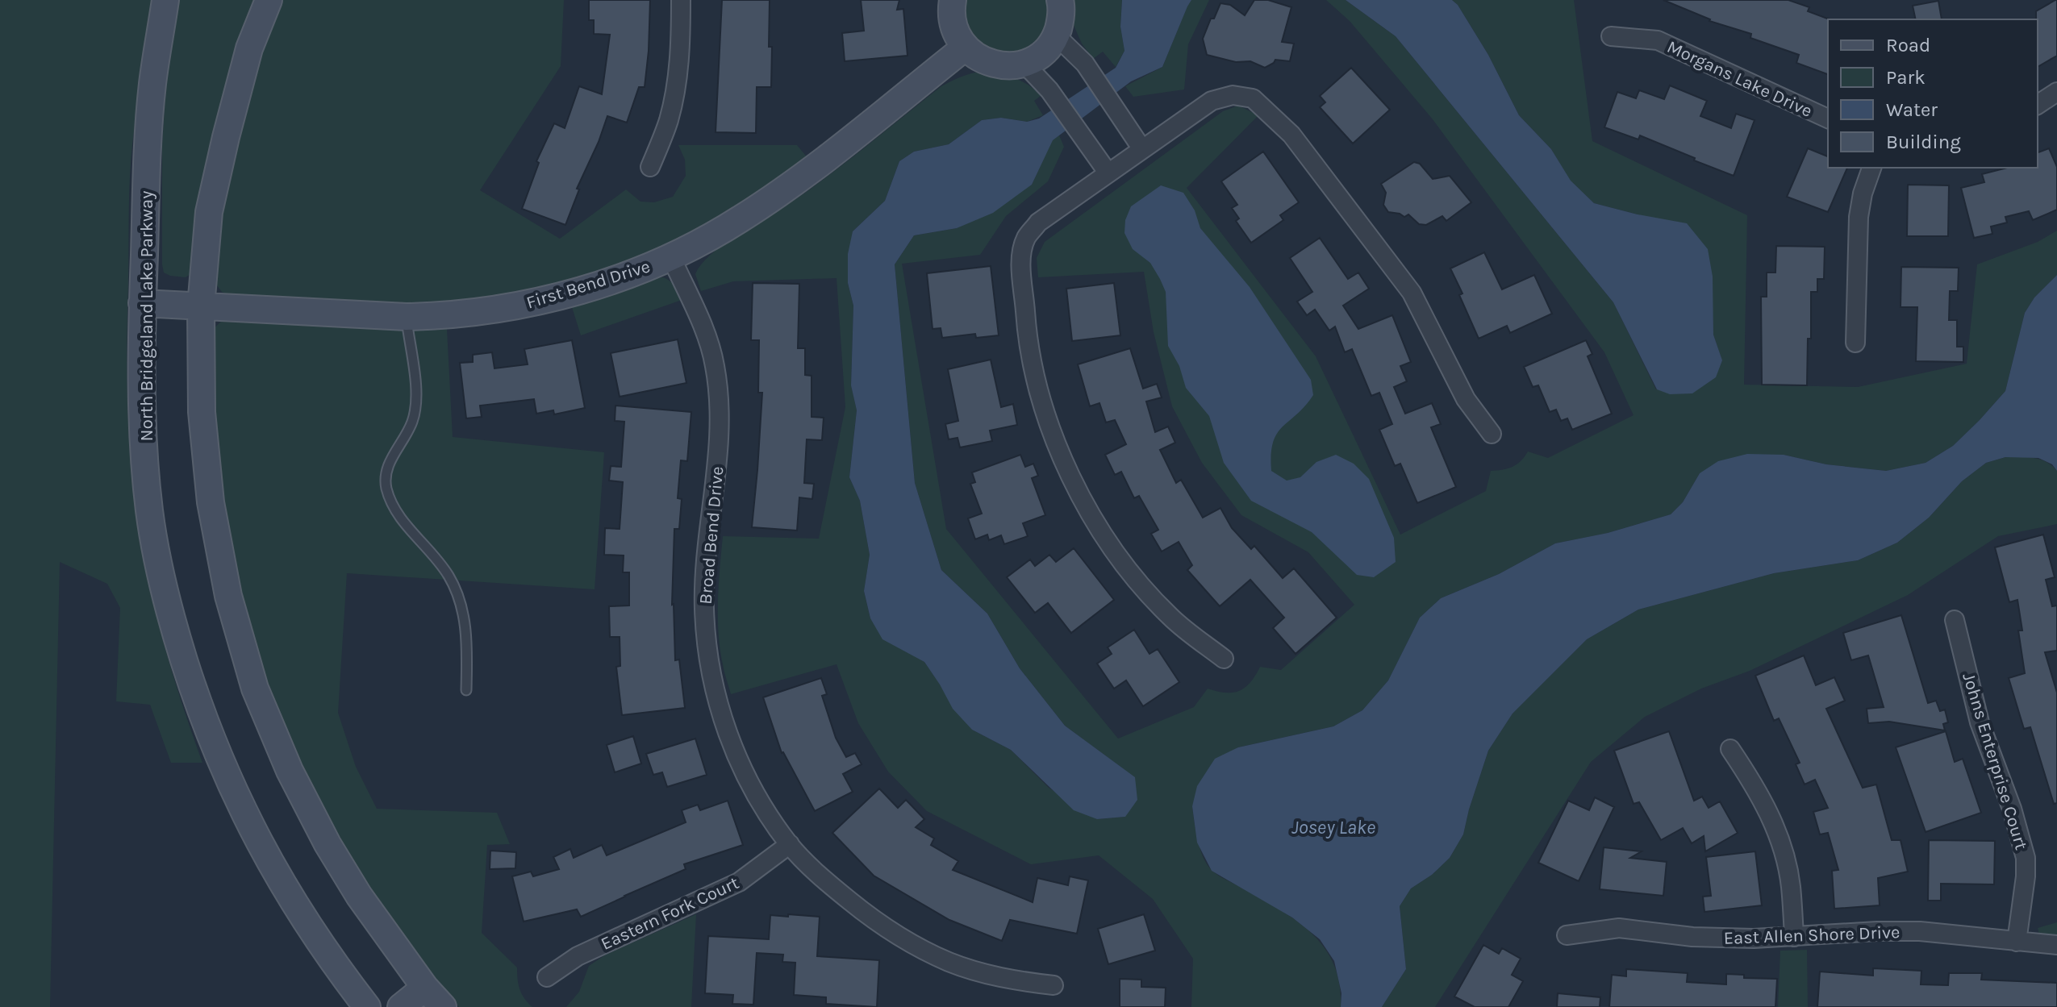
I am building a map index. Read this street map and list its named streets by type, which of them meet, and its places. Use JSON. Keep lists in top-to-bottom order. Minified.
{"streets":{"main road":["First Bend Drive","North Bridgeland Lake Parkway"],"street":["Morgans Lake Drive","Broad Bend Drive","Johns Enterprise Court","Eastern Fork Court","East Allen Shore Drive"]},"crossings":[["First Bend Drive","North Bridgeland Lake Parkway"],["First Bend Drive","Broad Bend Drive"],["Broad Bend Drive","Eastern Fork Court"],["Johns Enterprise Court","East Allen Shore Drive"]],"water":["Josey Lake"],"legend":["Road","Park","Water","Building"]}
